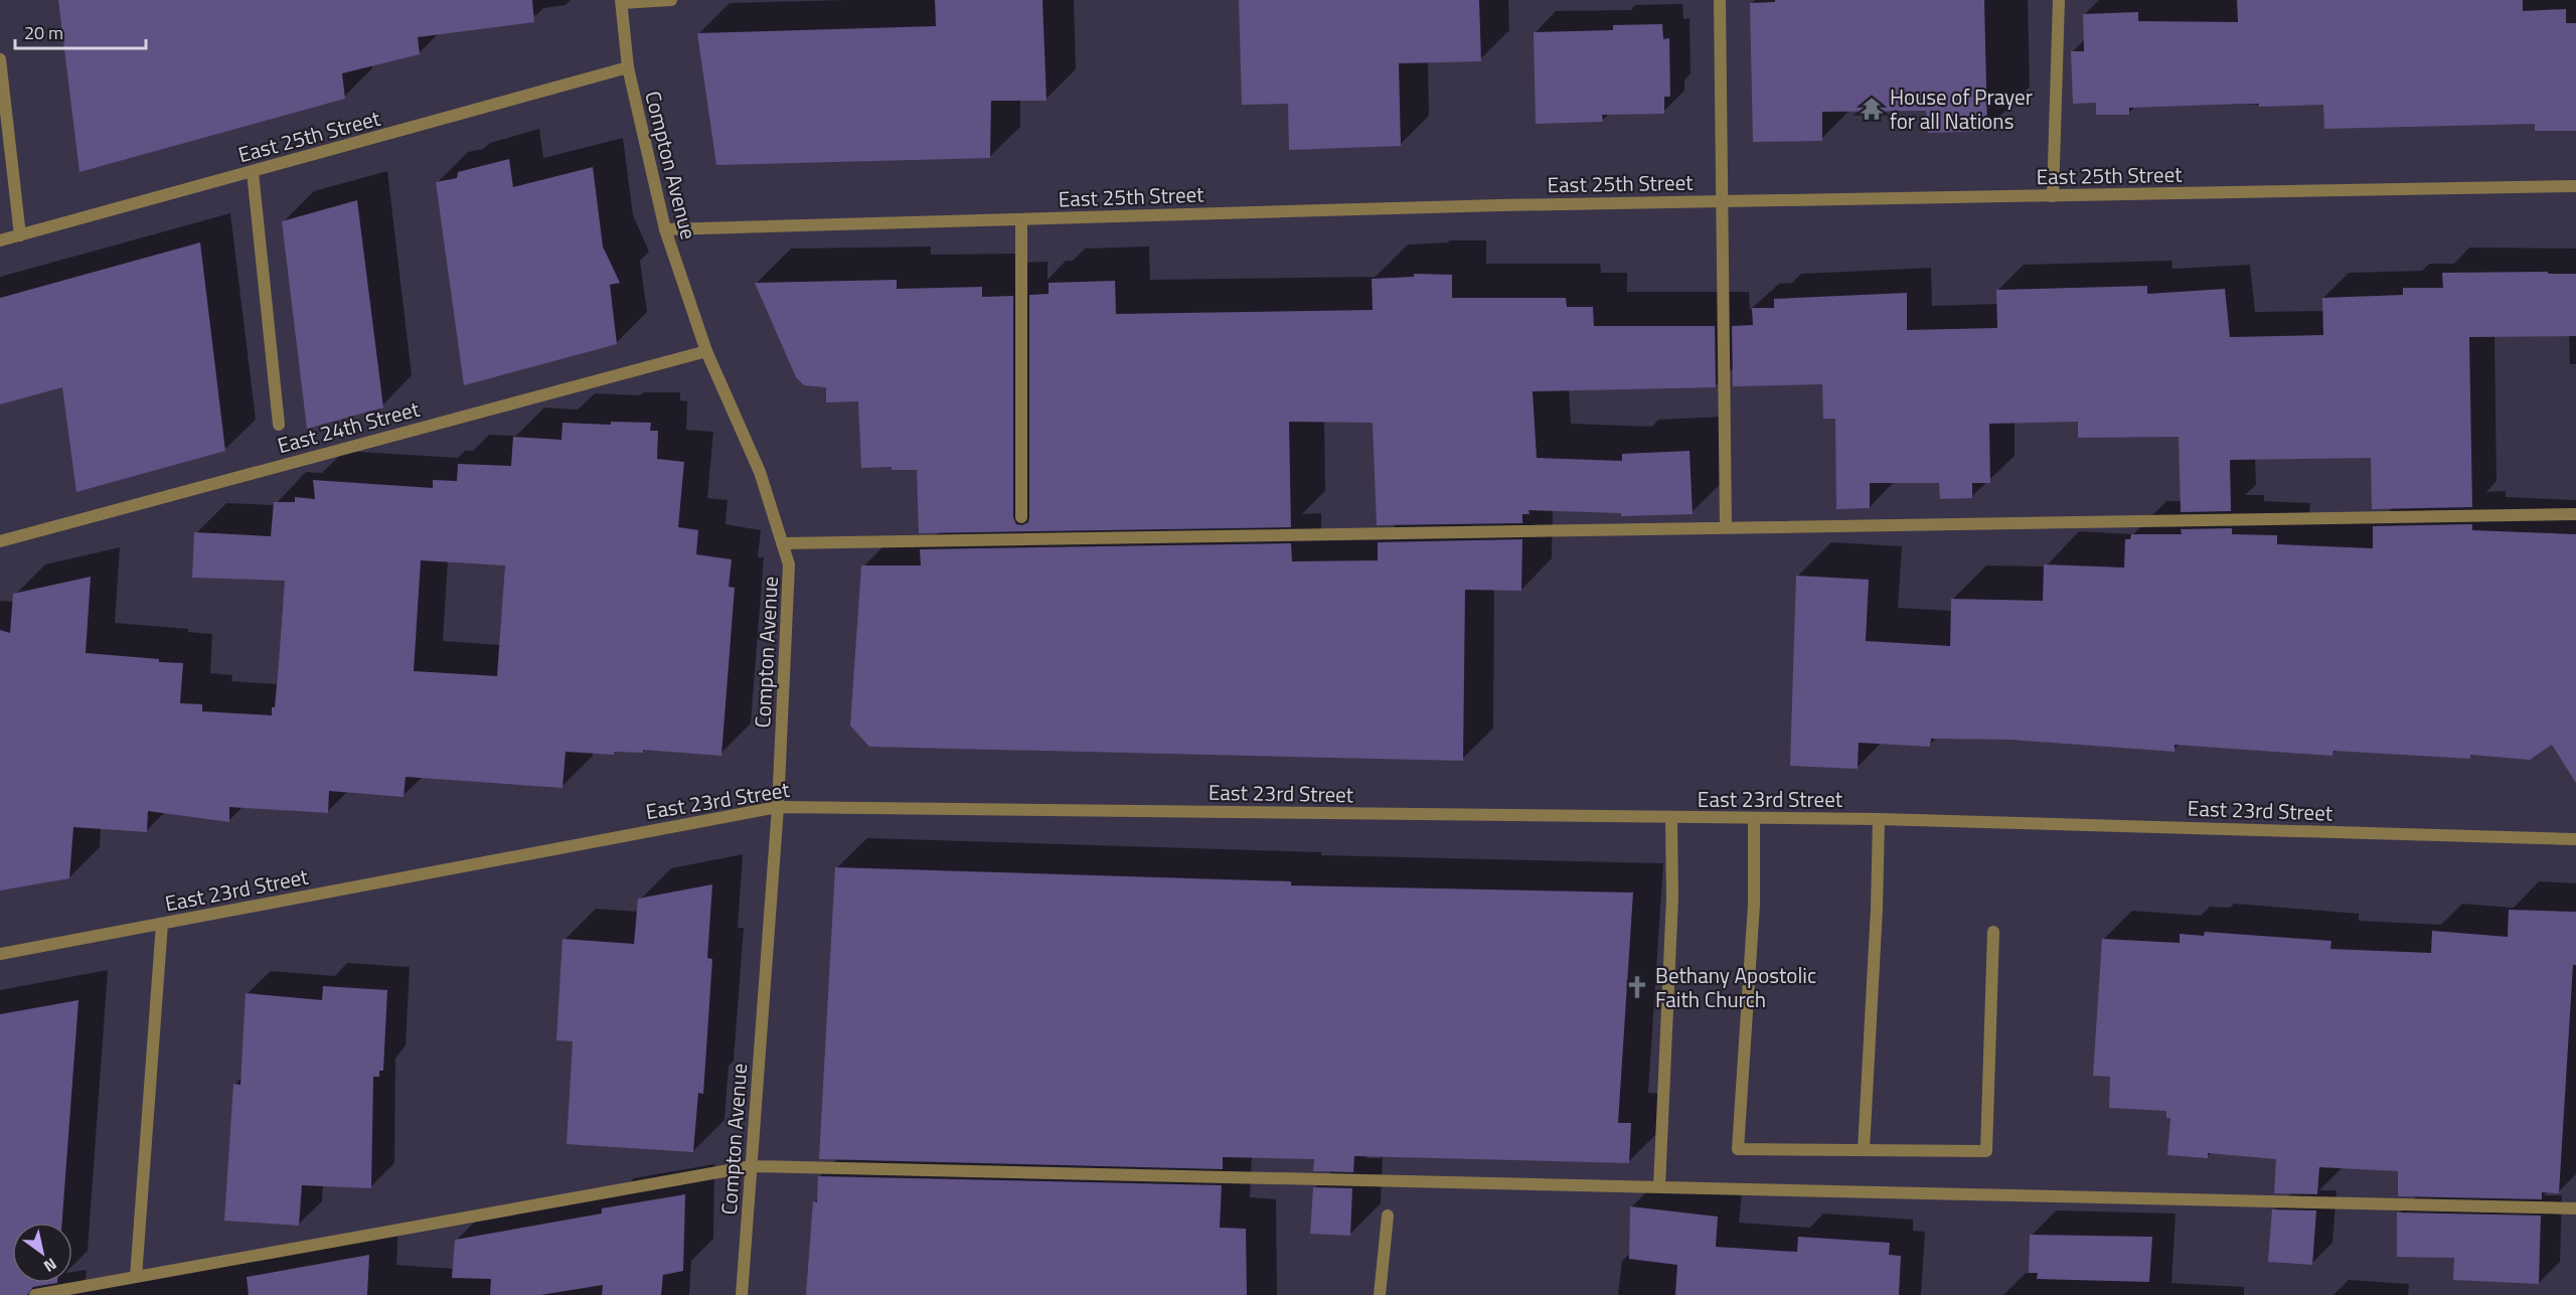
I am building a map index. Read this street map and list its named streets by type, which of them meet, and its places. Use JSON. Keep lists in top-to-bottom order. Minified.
{"streets":{"street":["East 25th Street","Compton Avenue","East 24th Street","East 23rd Street"]},"crossings":[["East 25th Street","Compton Avenue"],["Compton Avenue","East 24th Street"],["Compton Avenue","East 23rd Street"]],"places":{"temple":["House of Prayer for all Nations"],"church":["Bethany Apostolic Faith Church"]},"scale_bar":"20 m","north":"bottom right"}
